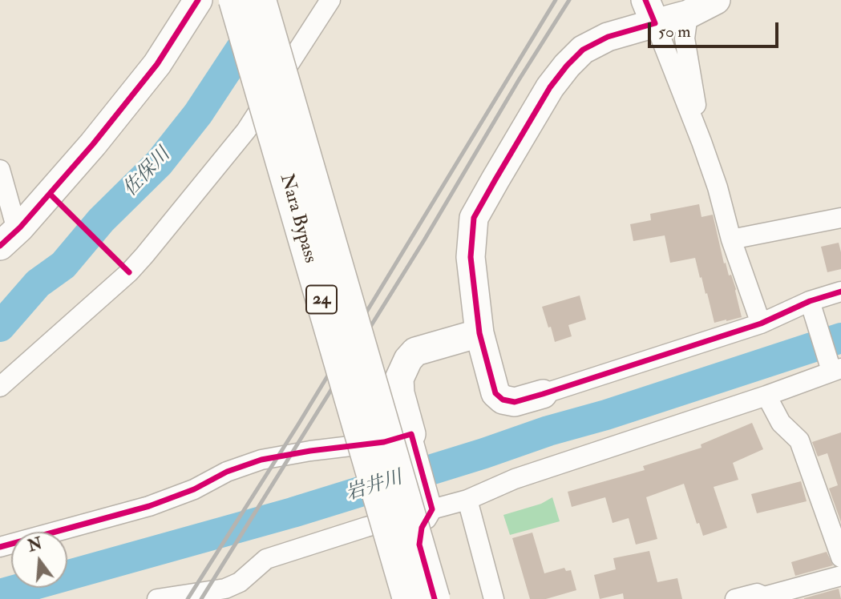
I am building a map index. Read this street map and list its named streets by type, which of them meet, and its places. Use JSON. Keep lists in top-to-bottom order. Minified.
{"streets":{"highway":["Nara Bypass","24"]},"water":["佐保川","岩井川"],"scale_bar":"50 m","north":"top"}
